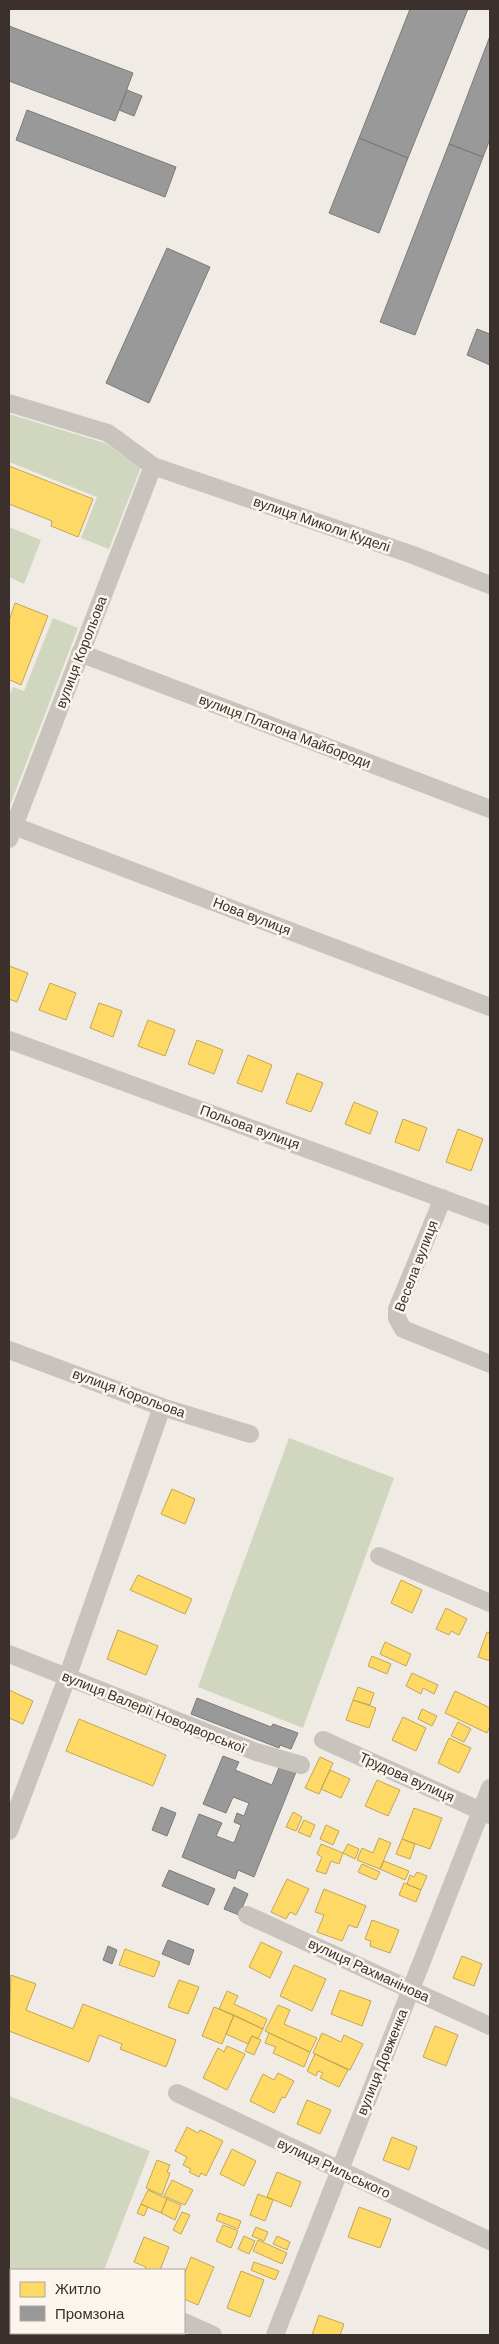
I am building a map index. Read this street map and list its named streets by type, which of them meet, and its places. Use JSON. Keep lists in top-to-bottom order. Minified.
{"streets":{"street":["вулиця Миколи Куделі","вулиця Корольова","вулиця Платона Майбороди","Нова вулиця","Польова вулиця","Весела вулиця","вулиця Валерії Новодворської","Трудова вулиця","вулиця Рахманінова","вулиця Довженка","вулиця Рильського"]},"crossings":[["вулиця Миколи Куделі","вулиця Корольова"],["вулиця Корольова","вулиця Платона Майбороди"],["вулиця Корольова","Нова вулиця"],["Польова вулиця","Весела вулиця"],["Трудова вулиця","вулиця Довженка"],["вулиця Рахманінова","вулиця Довженка"],["вулиця Довженка","вулиця Рильського"]],"legend":["Житло","Промзона"]}
